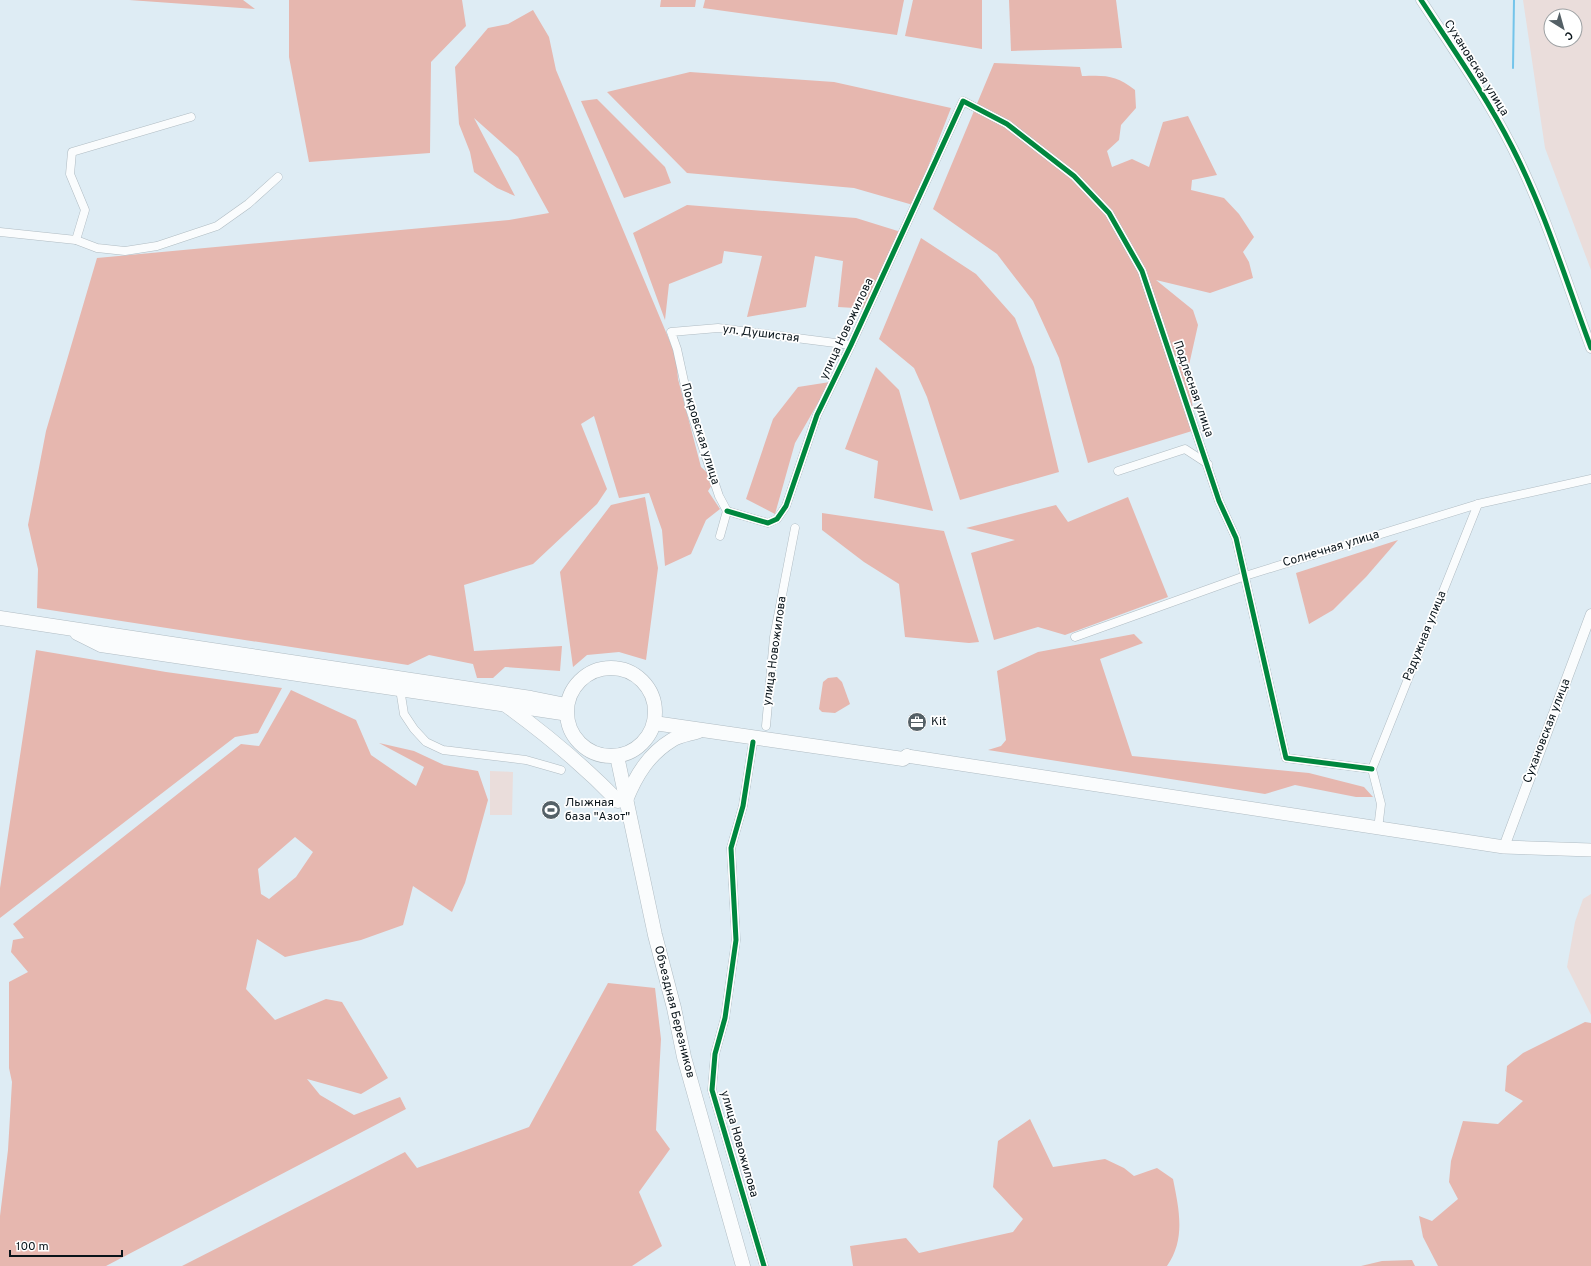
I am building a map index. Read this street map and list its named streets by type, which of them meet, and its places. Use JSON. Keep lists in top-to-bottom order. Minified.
{"streets":{"highway":["Объездная Березников"],"street":["Сухановская улица","улица Новожилова","ул. Душистая","Подлесная улица","Покровская улица","Солнечная улица","Радужная улица"]},"crossings":[["улица Новожилова","ул. Душистая"],["улица Новожилова","Подлесная улица"],["улица Новожилова","Покровская улица"],["ул. Душистая","Покровская улица"],["Подлесная улица","Солнечная улица"],["Подлесная улица","Радужная улица"],["Солнечная улица","Радужная улица"]],"places":{"office":["Kit"],"sports":["Лыжная база \"Азот\""]},"scale_bar":"100 m","north":"bottom right"}
